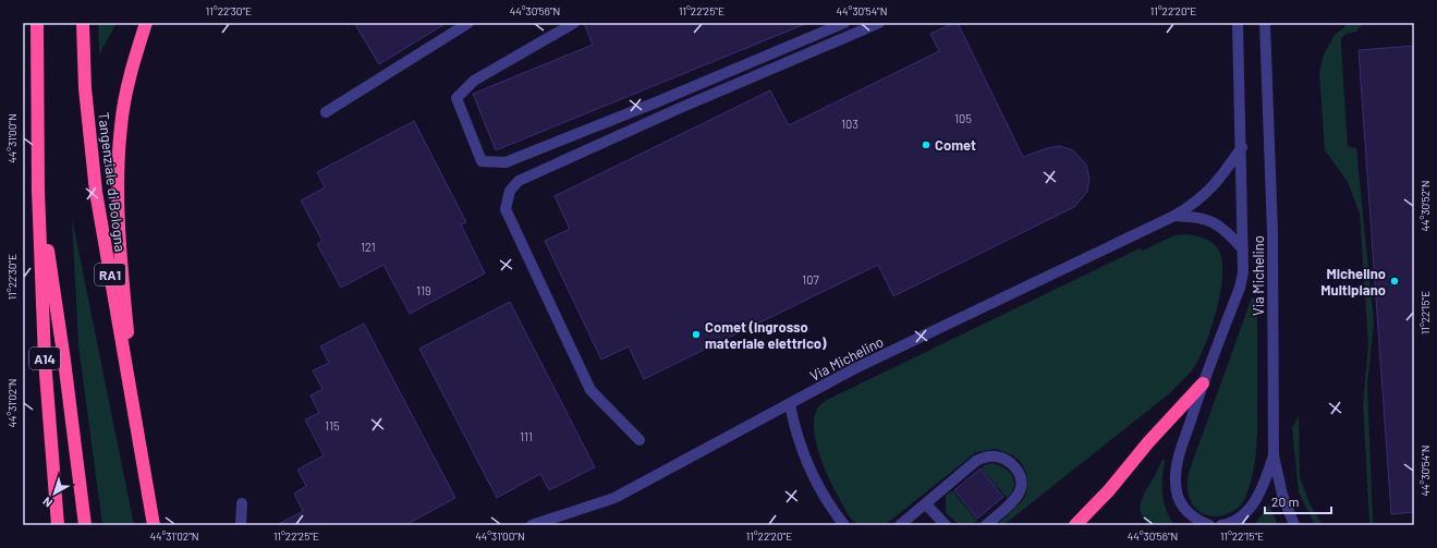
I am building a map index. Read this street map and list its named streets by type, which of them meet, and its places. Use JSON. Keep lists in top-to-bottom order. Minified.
{"streets":{"highway":["Tangenziale di Bologna","RA1","A14"],"street":["Via Michelino"]},"places":["Comet","Michelino Multipiano","Comet (ingrosso materiale elettrico)"],"house_numbers":["105","103","121","107","119","115","111"],"scale_bar":"20 m","north":"bottom left","coordinates":["11°22'30\"E","44°30'56\"N","11°22'25\"E","44°30'54\"N","11°22'20\"E","44°31'00\"N","44°30'52\"N","11°22'15\"E","44°31'02\"N"]}
